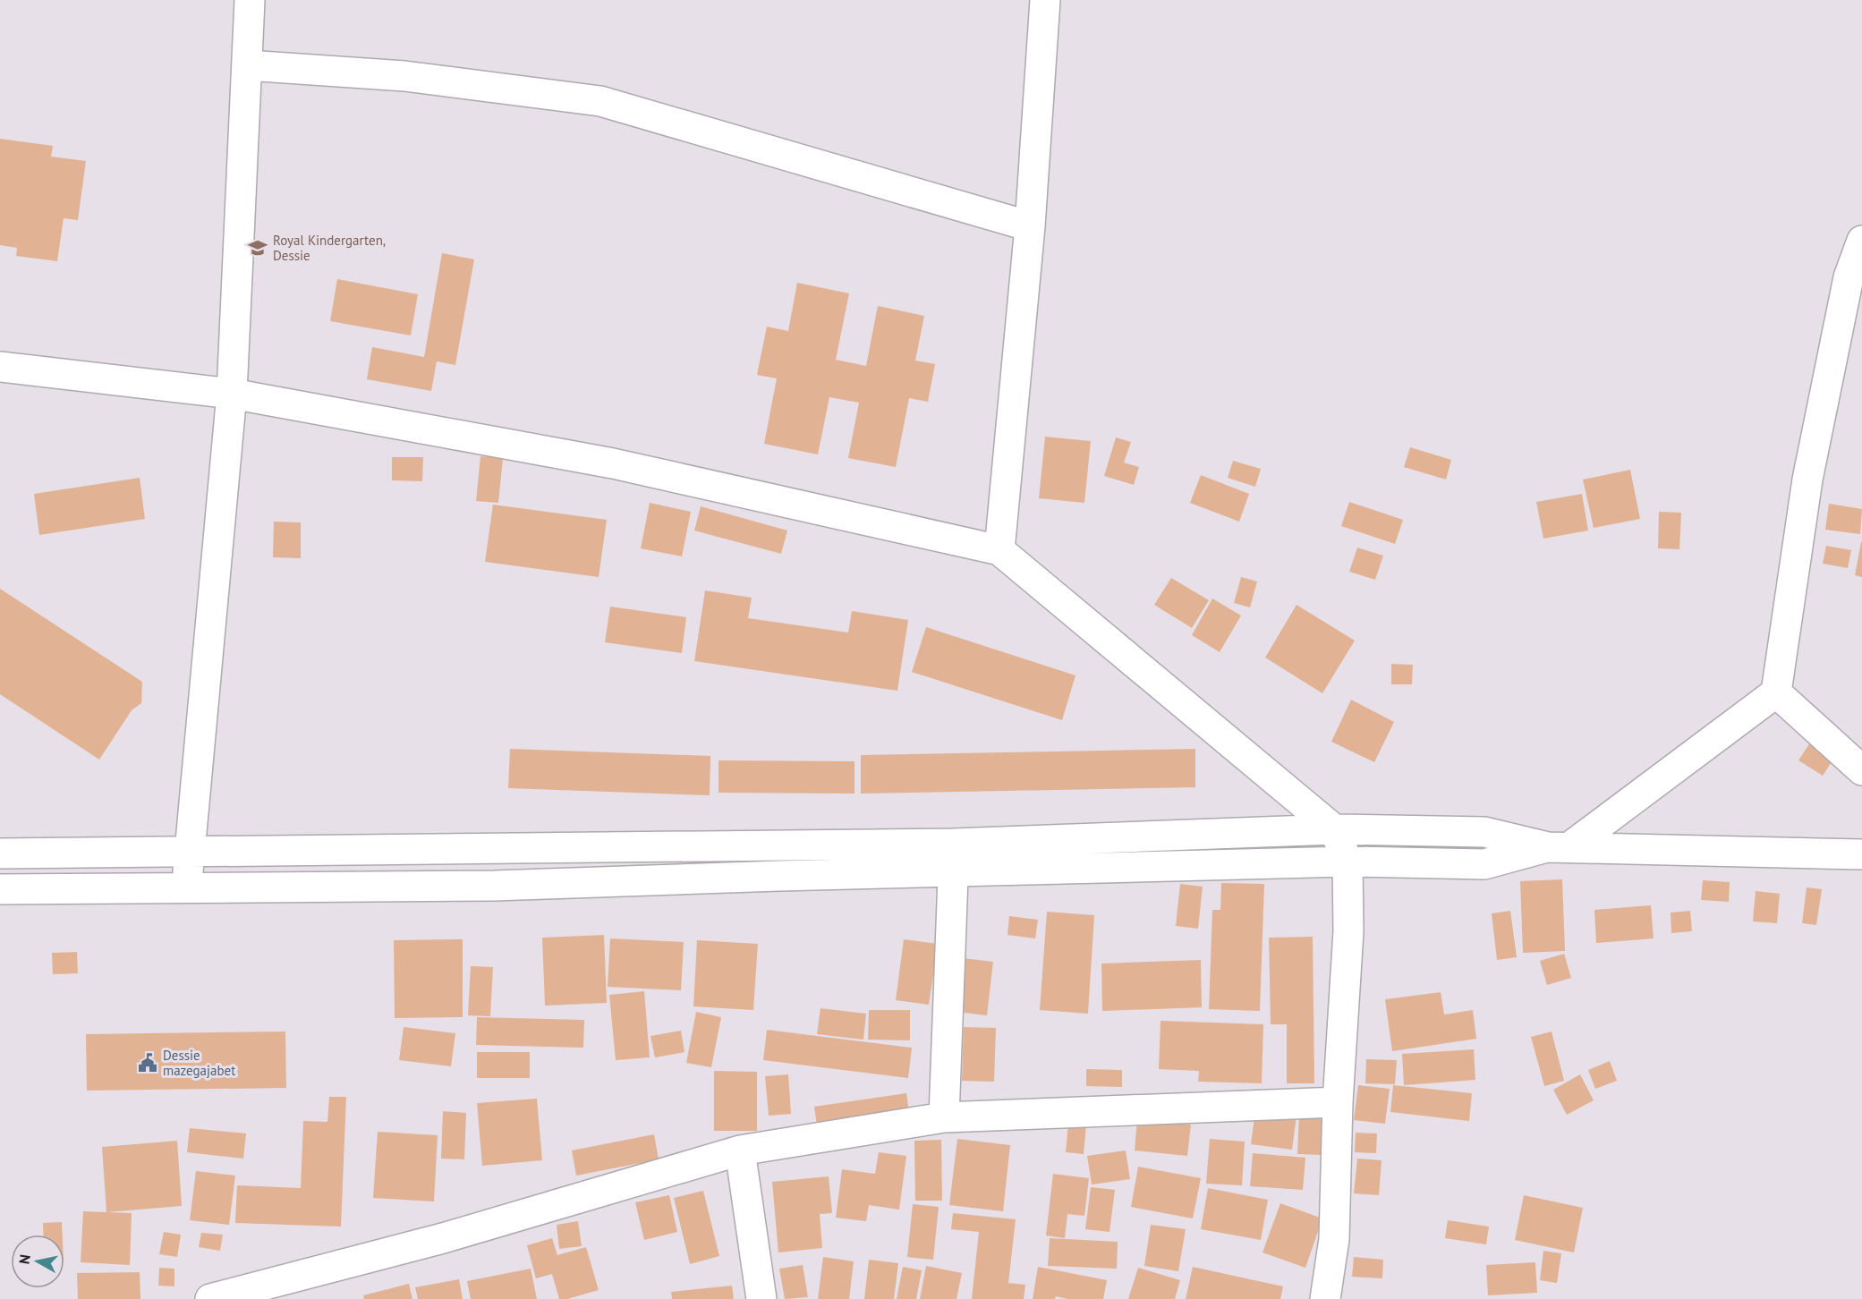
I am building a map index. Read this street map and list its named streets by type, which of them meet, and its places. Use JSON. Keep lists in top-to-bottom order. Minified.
{"places":{"school or university":["Royal Kindergarten, Dessie"],"public building":["Dessie mazegajabet"]},"north":"left"}
